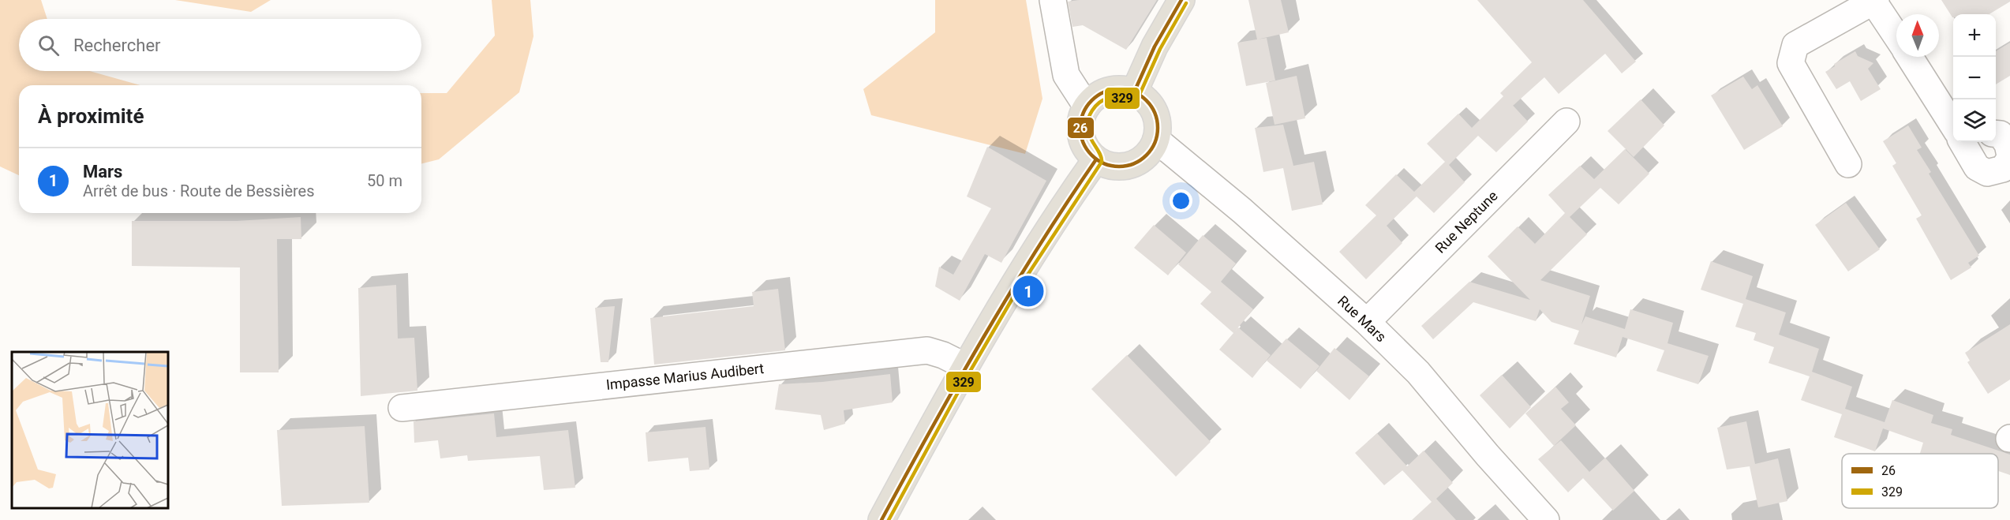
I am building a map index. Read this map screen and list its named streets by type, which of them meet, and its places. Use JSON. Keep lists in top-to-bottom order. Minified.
{"streets":{"street":["Rue Neptune","Rue Mars","Impasse Marius Audibert"]},"crossings":[["Rue Neptune","Rue Mars"]],"lines":["transit line 26","transit line 329"],"legend":["26","329"],"north":"top","page":{"map_buttons":["+","−"],"search":"Rechercher","heading":"À proximité","list":[{"mark":"1","name":"Mars","note":"Arrêt de bus · Route de Bessières","value":"50 m"}],"pins":"1"}}
